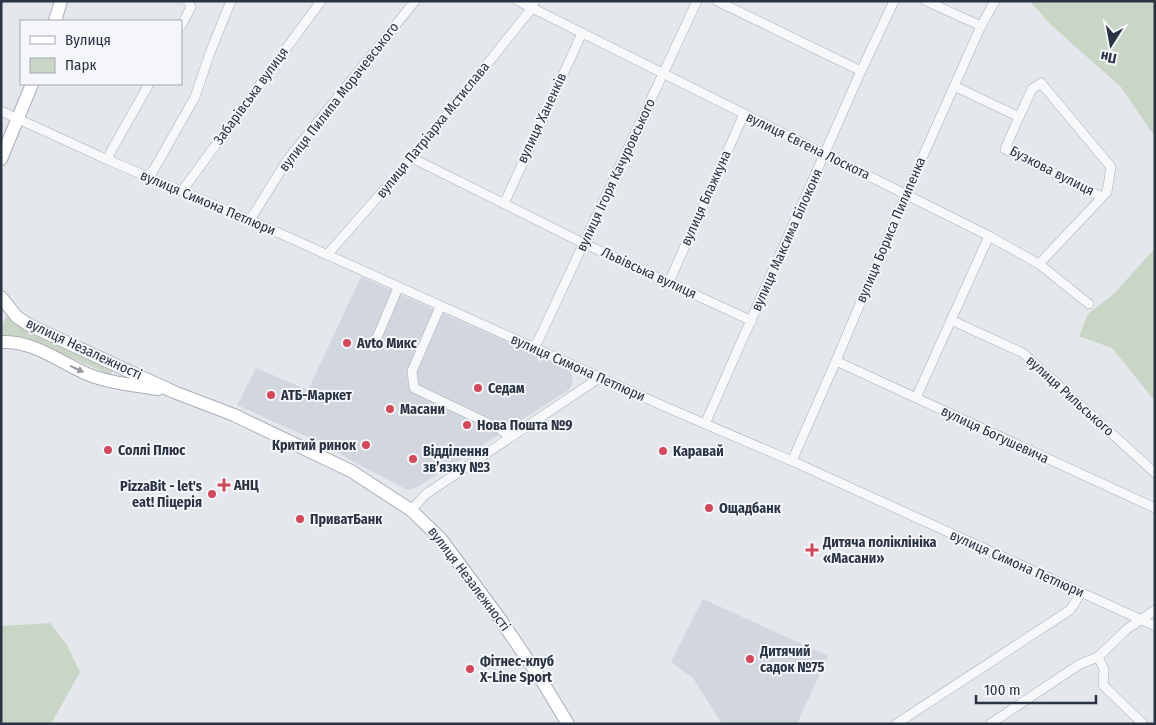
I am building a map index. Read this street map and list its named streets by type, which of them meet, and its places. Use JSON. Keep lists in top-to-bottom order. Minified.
{"streets":{"street":["Забарівська вулиця","вулиця Пилипа Морачевського","вулиця Ханенків","вулиця Патріарха Мстислава","вулиця Євгена Лоскота","Бузкова вулиця","вулиця Ігоря Качуровського","вулиця Блажкуна","вулиця Симона Петлюри","вулиця Бориса Пилипенка","вулиця Максима Білоконя","Львівська вулиця","вулиця Незалежності","вулиця Рильського","вулиця Богушевича"]},"crossings":[["Забарівська вулиця","вулиця Симона Петлюри"],["вулиця Пилипа Морачевського","вулиця Симона Петлюри"],["вулиця Ханенків","вулиця Євгена Лоскота"],["вулиця Ханенків","Львівська вулиця"],["вулиця Патріарха Мстислава","вулиця Євгена Лоскота"],["вулиця Патріарха Мстислава","вулиця Симона Петлюри"],["вулиця Патріарха Мстислава","Львівська вулиця"],["вулиця Євгена Лоскота","Бузкова вулиця"],["вулиця Євгена Лоскота","вулиця Ігоря Качуровського"],["вулиця Євгена Лоскота","вулиця Блажкуна"],["вулиця Євгена Лоскота","вулиця Бориса Пилипенка"],["вулиця Євгена Лоскота","вулиця Максима Білоконя"],["вулиця Ігоря Качуровського","вулиця Симона Петлюри"],["вулиця Ігоря Качуровського","Львівська вулиця"],["вулиця Блажкуна","Львівська вулиця"],["вулиця Симона Петлюри","вулиця Бориса Пилипенка"],["вулиця Симона Петлюри","вулиця Максима Білоконя"],["вулиця Бориса Пилипенка","вулиця Богушевича"],["вулиця Максима Білоконя","Львівська вулиця"]],"places":{"other":["Avto Микс","Седам","АТБ-Маркет","Масани","Нова Пошта №9","Критий ринок","Соллі Плюс","Каравай","Відділення зв’язку №3","PizzaBit - let's eat! Піцерія","Ощадбанк","ПриватБанк","Дитячий садок №75","Фітнес-клуб X-Line Sport"],"health":["АНЦ","Дитяча поліклініка «Масани»"]},"legend":["Вулиця","Парк"],"scale_bar":"100 m","north":"bottom"}
